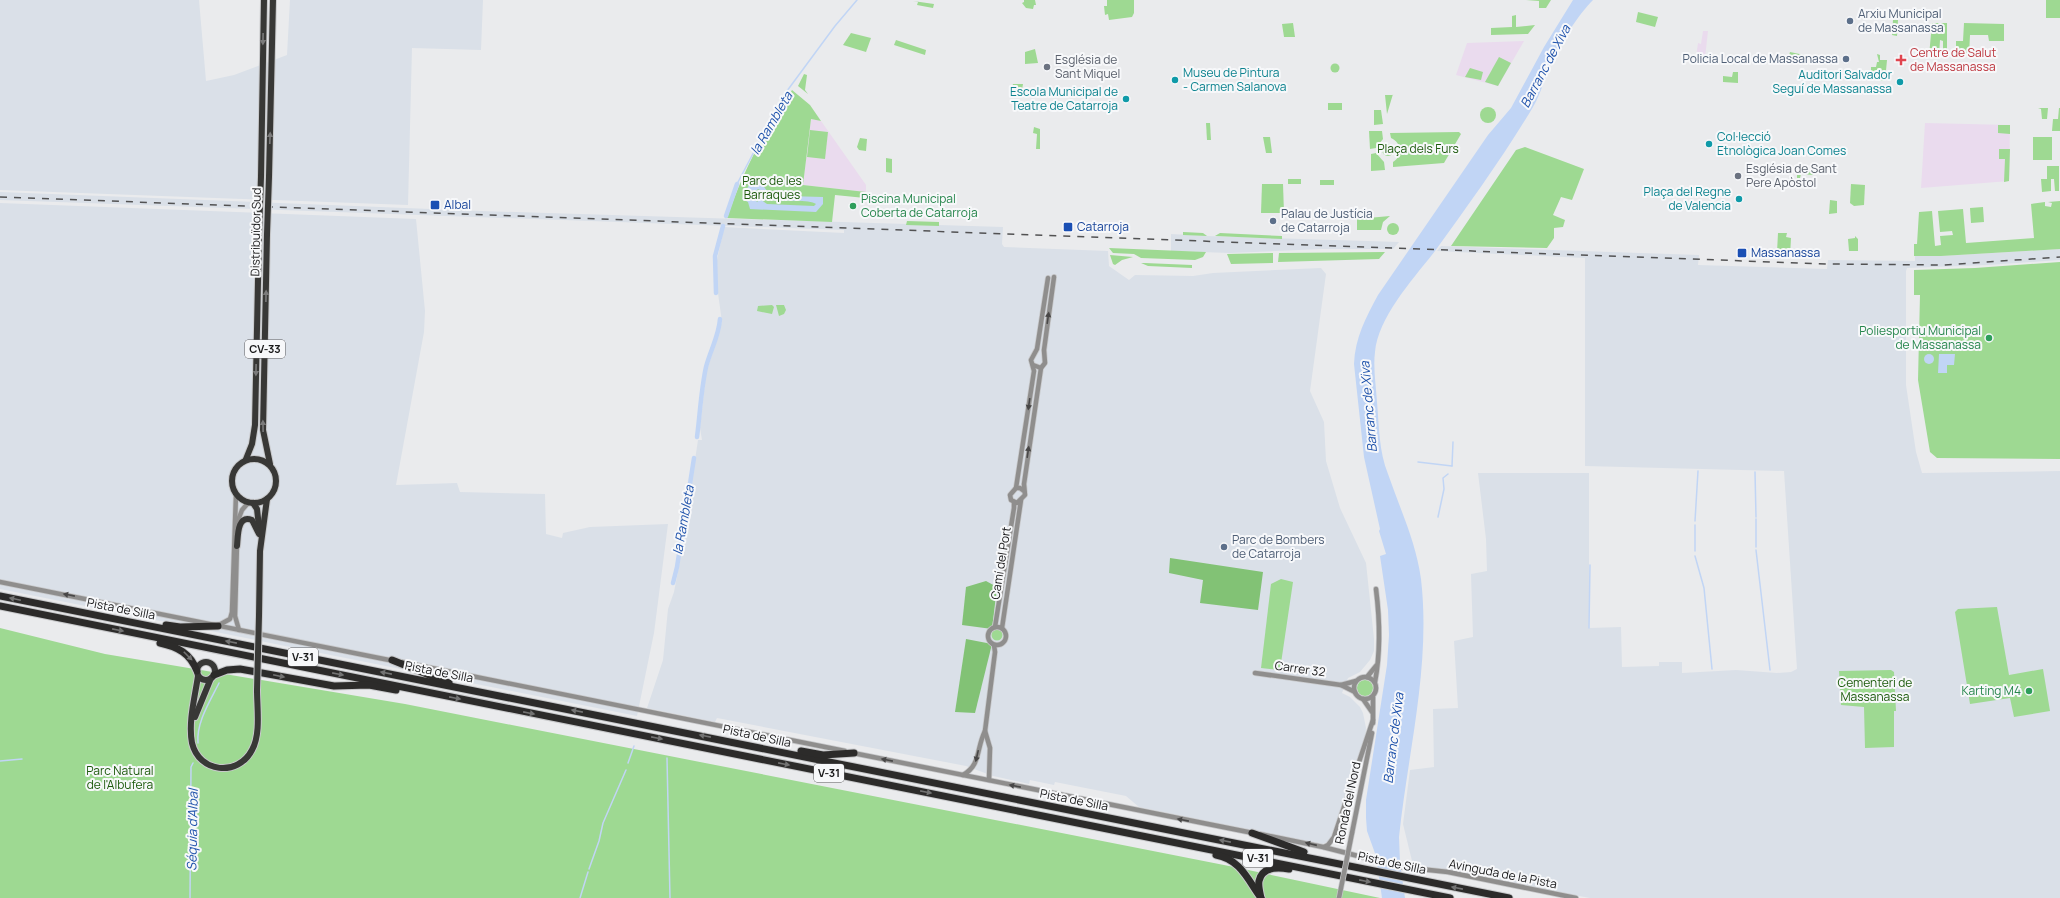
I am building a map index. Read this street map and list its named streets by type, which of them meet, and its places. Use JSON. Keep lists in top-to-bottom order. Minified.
{"streets":{"highway":["Distribuïdor Sud","CV-33","Pista de Silla","V-31"],"street":["Camí del Port","Carrer 32","Ronda del Nord","Avinguda de la Pista"]},"crossings":[["Distribuïdor Sud","CV-33"],["CV-33","Avinguda de la Pista"],["Carrer 32","Ronda del Nord"]],"one_way":["Avinguda de la Pista"],"water":["Barranc de Xiva","la Rambleta","Séquia d'Albal"],"parks":["Plaça dels Furs","Parc de les Barraques","Cementeri de Massanassa","Parc Natural de l'Albufera"],"places":{"other":["Arxiu Municipal de Massanassa","Policia Local de Massanassa","Església de Sant Miquel","Museu de Pintura - Carmen Salanova","Auditori Salvador Seguí de Massanassa","Escola Municipal de Teatre de Catarroja","Col·lecció Etnològica Joan Comes","Església de Sant Pere Apòstol","Plaça del Regne de Valencia","Piscina Municipal Coberta de Catarroja","Palau de Justícia de Catarroja","Poliesportiu Municipal de Massanassa","Parc de Bombers de Catarroja","Karting M4"],"health":["Centre de Salut de Massanassa"],"transit":["Albal","Catarroja","Massanassa"]}}
